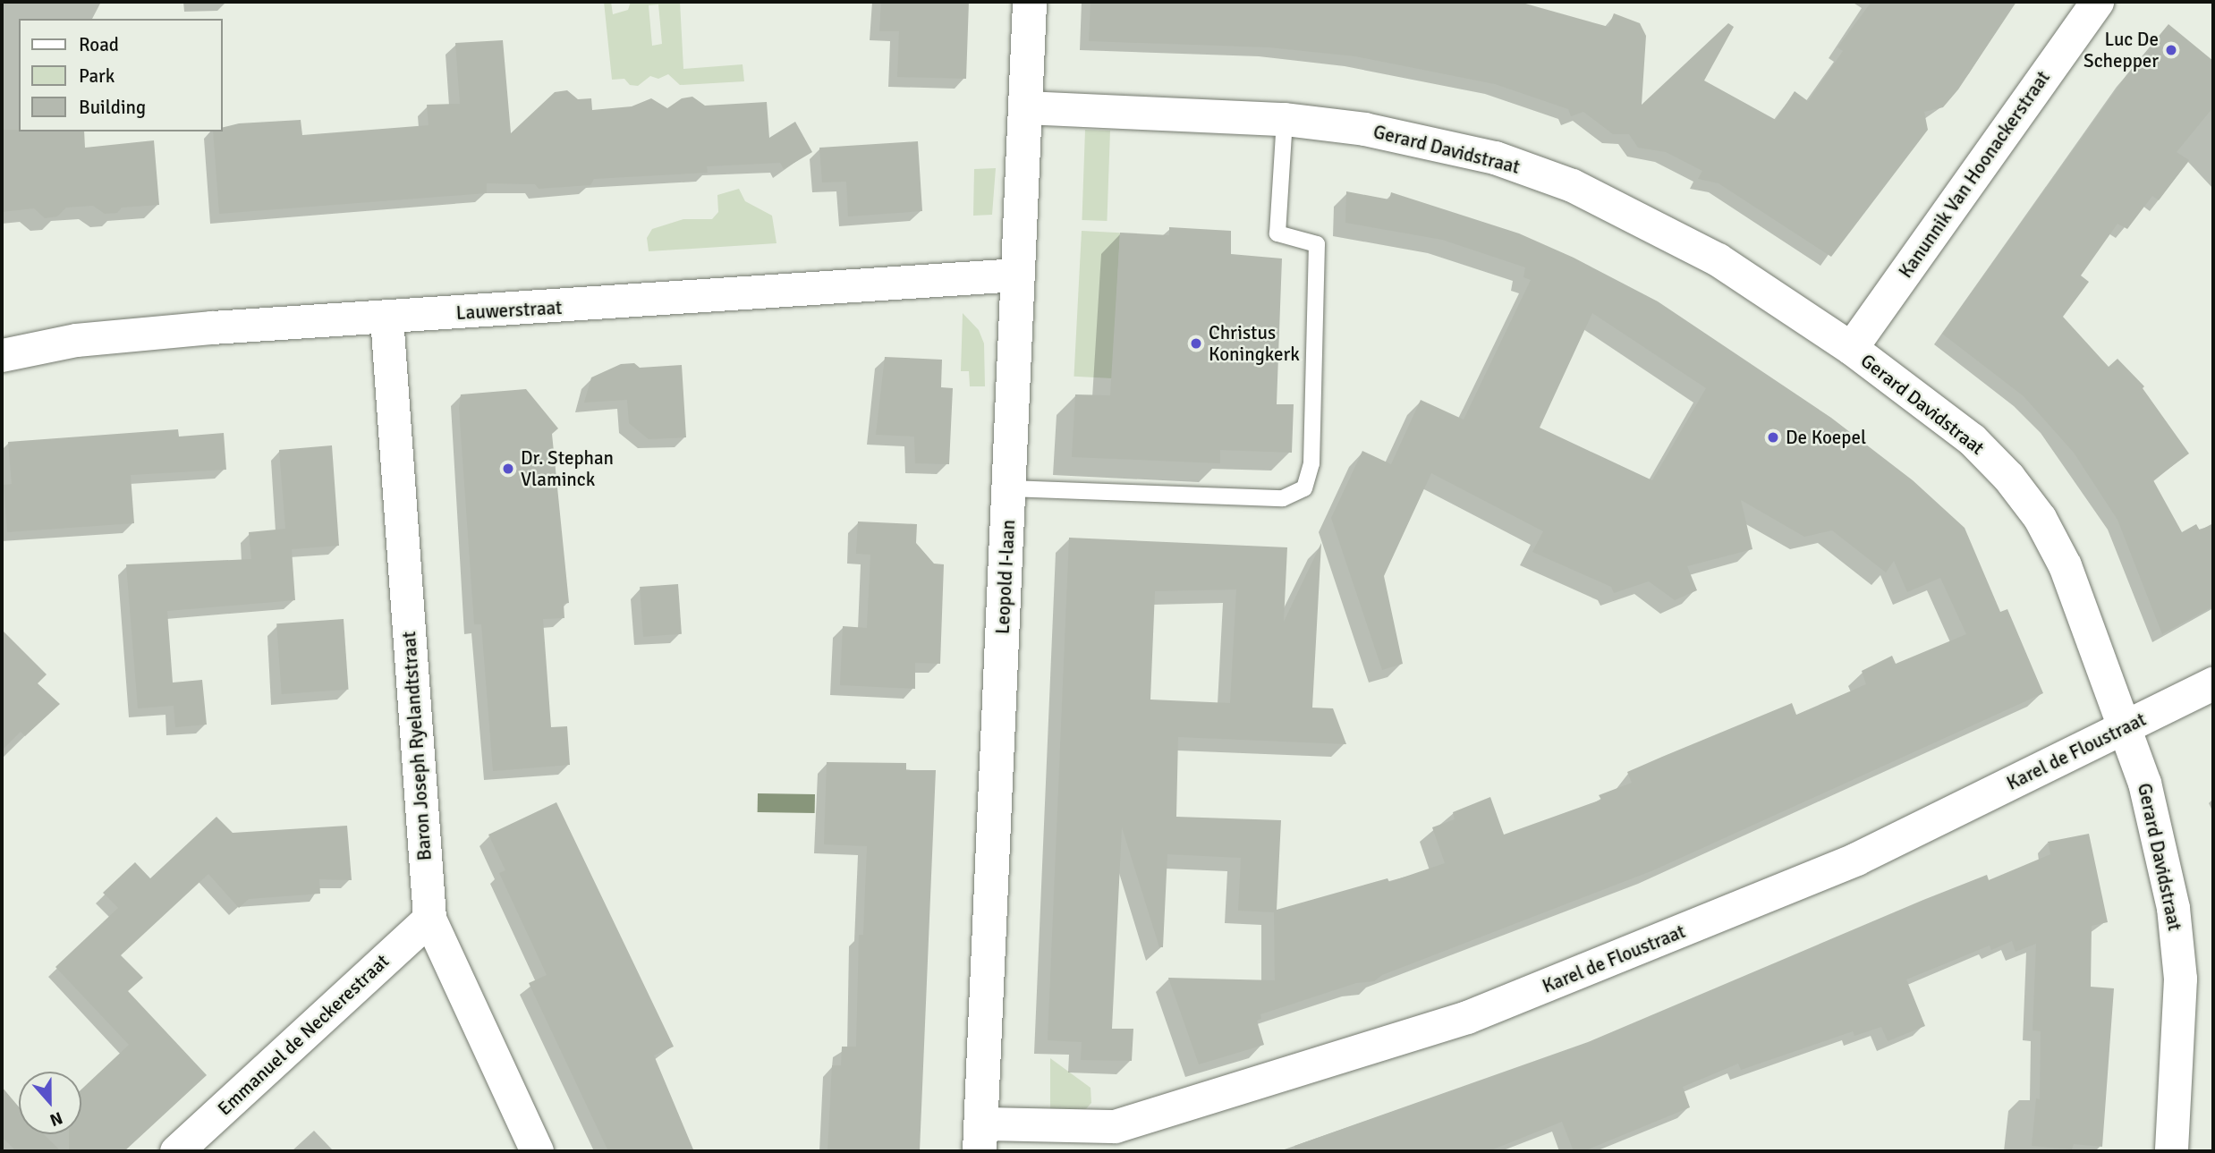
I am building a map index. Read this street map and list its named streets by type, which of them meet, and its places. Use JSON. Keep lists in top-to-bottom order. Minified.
{"streets":{"street":["Gerard Davidstraat","Kanunnik Van Hoonackerstraat","Lauwerstraat","Leopold I-laan","Baron Joseph Ryelandtstraat","Karel de Floustraat","Emmanuel de Neckerestraat"]},"crossings":[["Gerard Davidstraat","Kanunnik Van Hoonackerstraat"],["Gerard Davidstraat","Leopold I-laan"],["Gerard Davidstraat","Karel de Floustraat"],["Lauwerstraat","Leopold I-laan"],["Lauwerstraat","Baron Joseph Ryelandtstraat"],["Leopold I-laan","Karel de Floustraat"],["Baron Joseph Ryelandtstraat","Emmanuel de Neckerestraat"]],"places":["Luc De Schepper","Christus Koningkerk","De Koepel","Dr. Stephan Vlaminck"],"legend":["Road","Park","Building"],"north":"bottom"}
